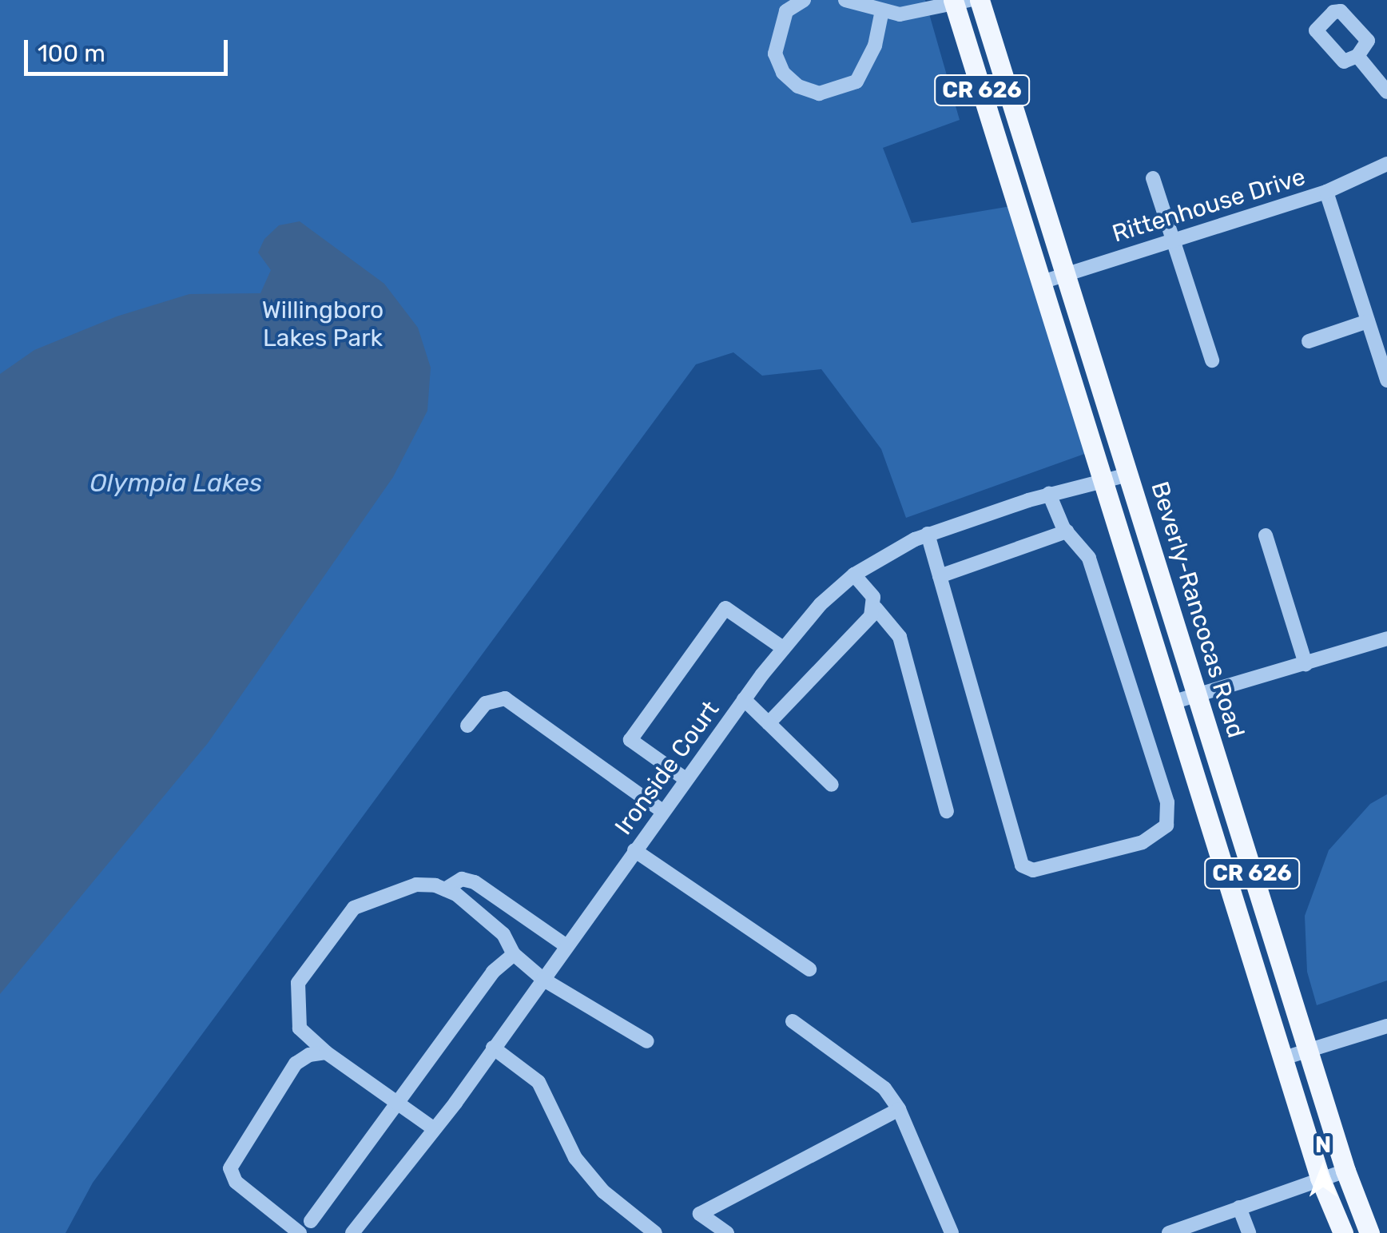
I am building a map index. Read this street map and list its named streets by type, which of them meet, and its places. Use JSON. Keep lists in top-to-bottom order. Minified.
{"streets":{"main road":["CR 626","Beverly-Rancocas Road"],"street":["Rittenhouse Drive","Ironside Court"]},"crossings":[["Rittenhouse Drive","Beverly-Rancocas Road"],["Beverly-Rancocas Road","Ironside Court"]],"water":["Olympia Lakes"],"parks":["Willingboro Lakes Park"],"scale_bar":"100 m","north":"top"}
